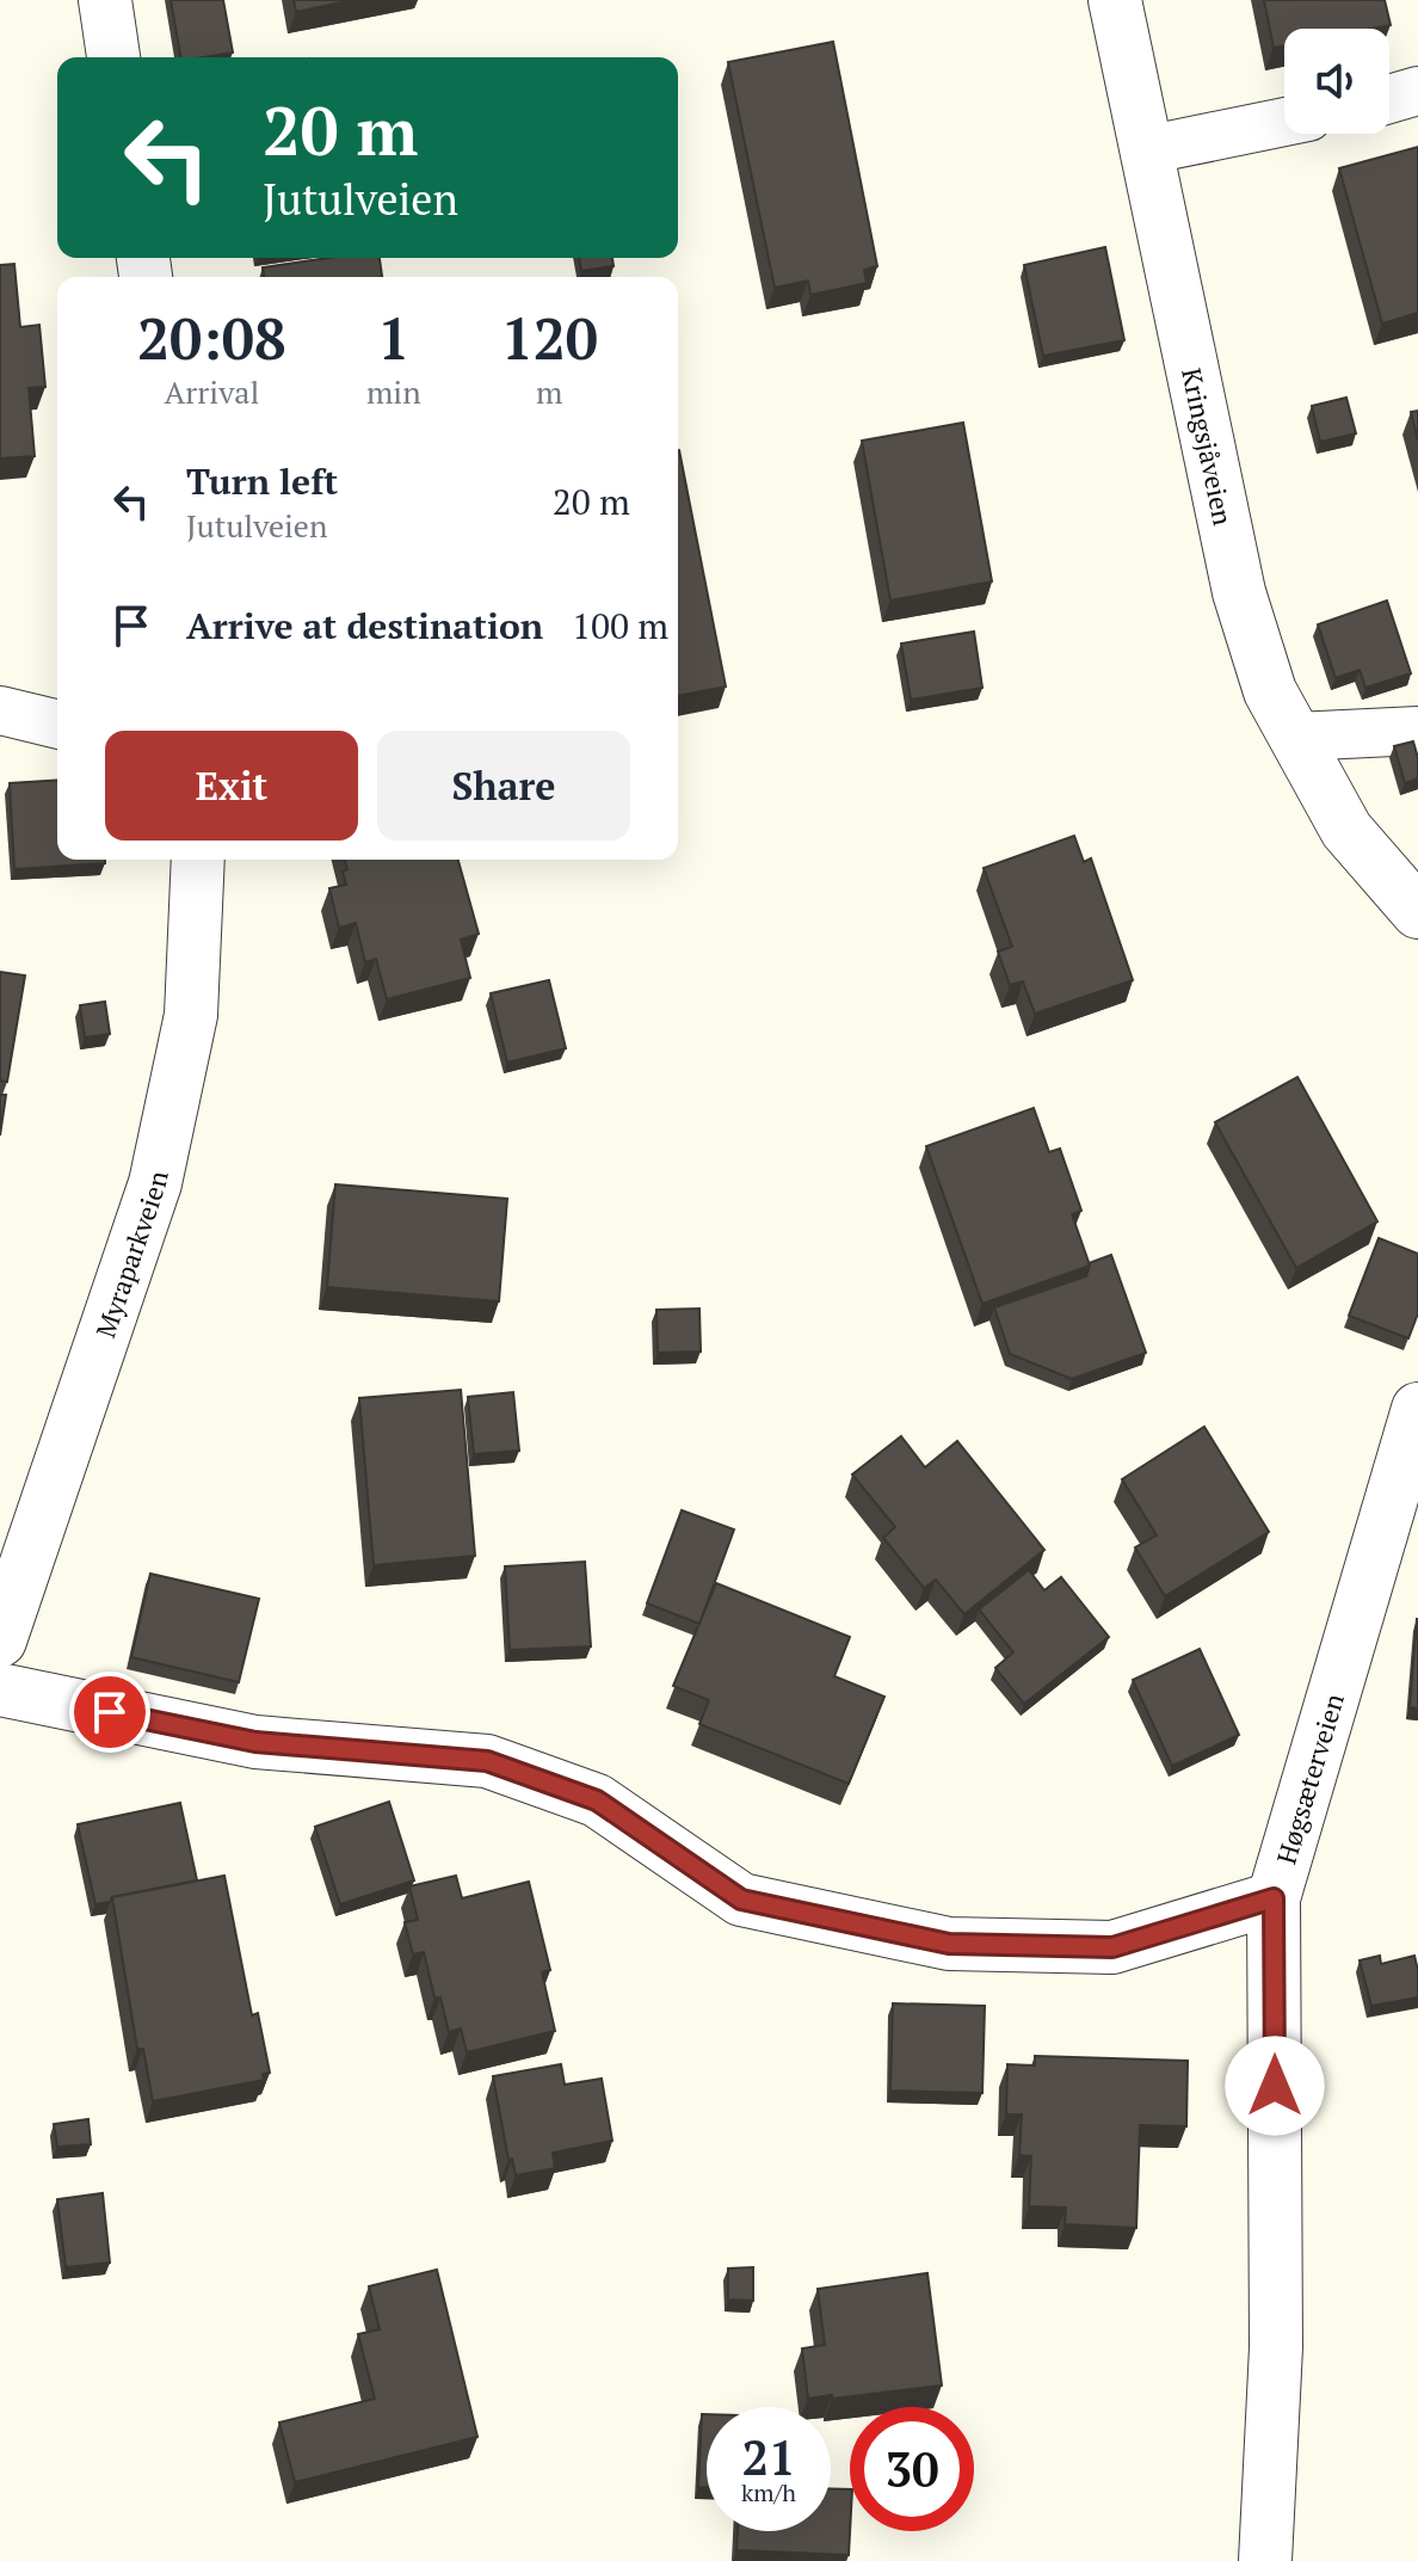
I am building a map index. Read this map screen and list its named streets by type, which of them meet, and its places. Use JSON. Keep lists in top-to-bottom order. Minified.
{"streets":{"street":["Kringsjåveien","Myraparkveien","Høgsæterveien"]},"page":{"turn":["20 m","Jutulveien"],"eta":["20:08","Arrival","1","min","120","m"],"list":[{"name":"Turn left","note":"Jutulveien","value":"20 m"},{"name":"Arrive at destination","value":"100 m"}],"buttons":["Exit","Share"],"speed":"21 km/h","limit":"30"}}
